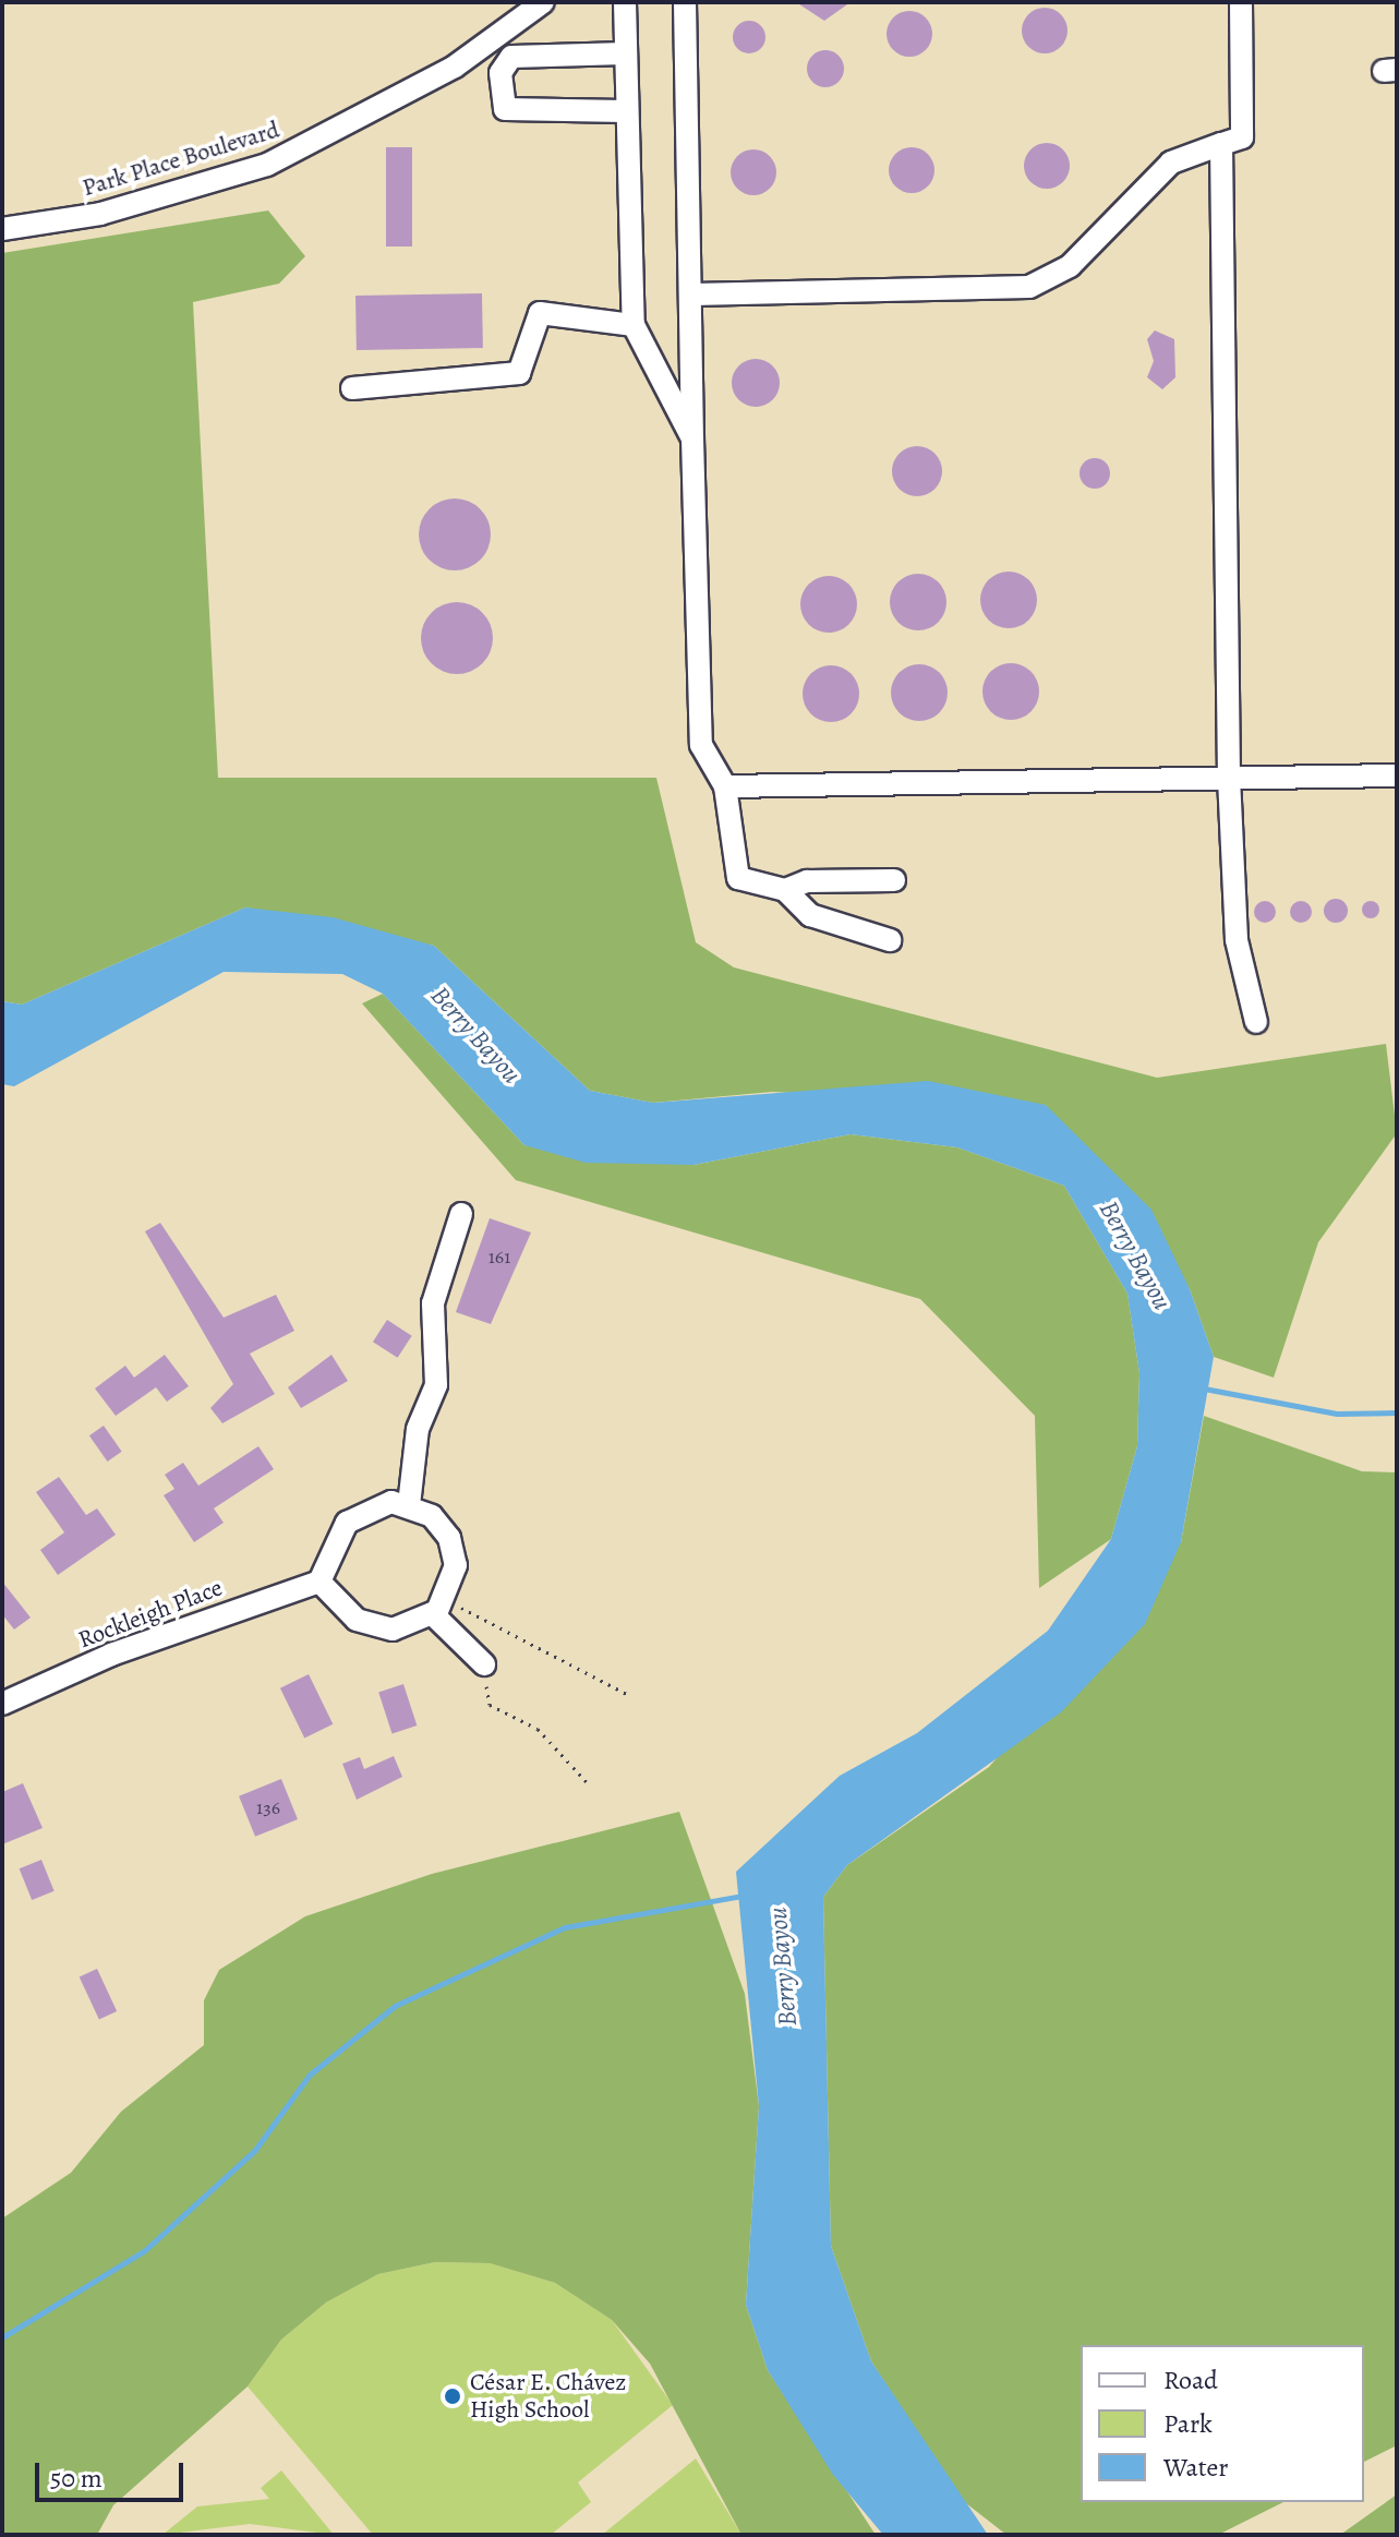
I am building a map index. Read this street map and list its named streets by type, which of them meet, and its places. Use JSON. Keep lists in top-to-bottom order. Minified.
{"streets":{"street":["Park Place Boulevard","Rockleigh Place"]},"water":["Berry Bayou"],"places":["César E. Chávez High School"],"house_numbers":["161","136"],"legend":["Road","Park","Water"],"scale_bar":"50 m"}
